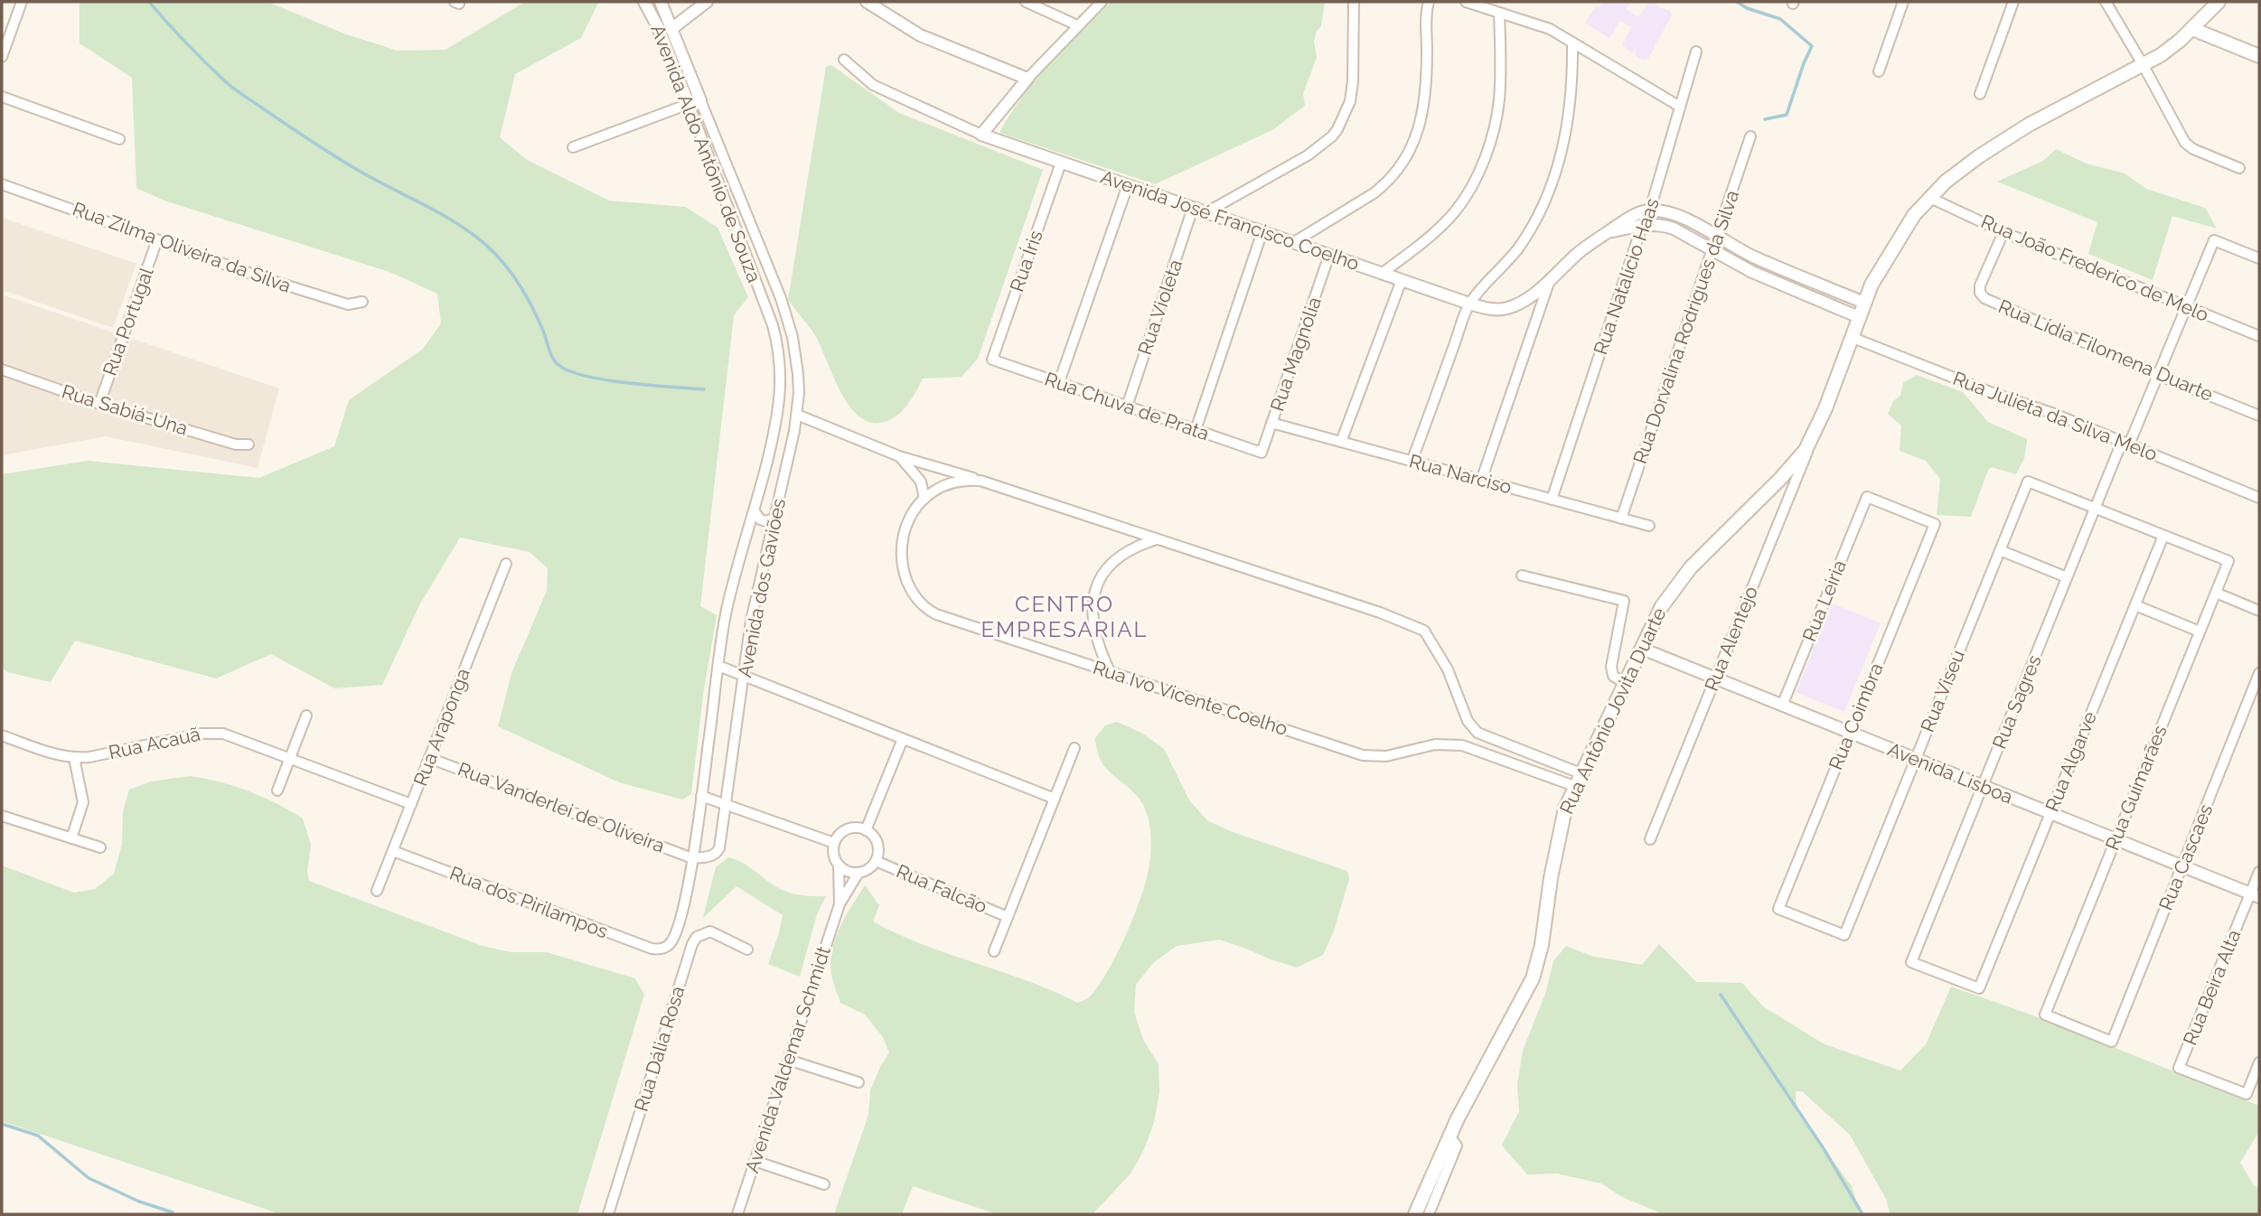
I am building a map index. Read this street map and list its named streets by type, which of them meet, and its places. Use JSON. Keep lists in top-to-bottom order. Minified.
{"streets":{"main road":["Rua Antônio Jovita Duarte"],"street":["Avenida Aldo Antônio de Souza","Avenida José Francisco Coelho","Rua Zilma Oliveira da Silva","Rua Íris","Rua João Frederico de Melo","Rua Natalício Haas","Rua Violeta","Rua Portugal","Rua Dorvalina Rodrigues da Silva","Rua Lídia Filomena Duarte","Rua Magnólia","Rua Chuva de Prata","Rua Sabiá-Una","Rua Julieta da Silva Melo","Rua Narciso","Avenida dos Gaviões","Rua Leiria","Rua Alentejo","Rua Viseu","Rua Ivo Vicente Coelho","Rua Sagres","Rua Coimbra","Rua Araponga","Rua Acauã","Rua Algarve","Avenida Lisboa","Rua Guimarães","Rua Vanderlei de Oliveira","Rua Cascaes","Rua Falcão","Rua dos Pirilampos","Rua Beira Alta","Rua Dália Rosa","Avenida Valdemar Schmidt"]},"crossings":[["Avenida Aldo Antônio de Souza","Avenida dos Gaviões"],["Avenida José Francisco Coelho","Rua Íris"],["Avenida José Francisco Coelho","Rua Natalício Haas"],["Avenida José Francisco Coelho","Rua Violeta"],["Avenida José Francisco Coelho","Rua Dorvalina Rodrigues da Silva"],["Avenida José Francisco Coelho","Rua Magnólia"],["Avenida José Francisco Coelho","Rua Antônio Jovita Duarte"],["Rua Zilma Oliveira da Silva","Rua Portugal"],["Rua Íris","Rua Chuva de Prata"],["Rua João Frederico de Melo","Rua Lídia Filomena Duarte"],["Rua João Frederico de Melo","Rua Sagres"],["Rua João Frederico de Melo","Rua Antônio Jovita Duarte"],["Rua Natalício Haas","Rua Narciso"],["Rua Violeta","Rua Chuva de Prata"],["Rua Portugal","Rua Sabiá-Una"],["Rua Dorvalina Rodrigues da Silva","Rua Narciso"],["Rua Lídia Filomena Duarte","Rua Sagres"],["Rua Magnólia","Rua Chuva de Prata"],["Rua Magnólia","Rua Narciso"],["Rua Julieta da Silva Melo","Rua Sagres"],["Rua Julieta da Silva Melo","Rua Antônio Jovita Duarte"],["Avenida dos Gaviões","Rua Ivo Vicente Coelho"],["Avenida dos Gaviões","Rua Vanderlei de Oliveira"],["Avenida dos Gaviões","Rua dos Pirilampos"],["Rua Leiria","Rua Coimbra"],["Rua Leiria","Avenida Lisboa"],["Rua Alentejo","Rua Antônio Jovita Duarte"],["Rua Alentejo","Avenida Lisboa"],["Rua Viseu","Rua Sagres"],["Rua Viseu","Rua Coimbra"],["Rua Viseu","Avenida Lisboa"],["Rua Ivo Vicente Coelho","Rua Antônio Jovita Duarte"],["Rua Sagres","Rua Algarve"],["Rua Sagres","Avenida Lisboa"],["Rua Antônio Jovita Duarte","Avenida Lisboa"],["Rua Coimbra","Avenida Lisboa"],["Rua Araponga","Rua Acauã"],["Rua Araponga","Rua Vanderlei de Oliveira"],["Rua Araponga","Rua dos Pirilampos"],["Rua Algarve","Avenida Lisboa"],["Rua Algarve","Rua Guimarães"],["Avenida Lisboa","Rua Guimarães"],["Avenida Lisboa","Rua Cascaes"],["Avenida Lisboa","Rua Beira Alta"],["Rua Guimarães","Rua Cascaes"]],"districts":["CENTRO EMPRESARIAL"]}
